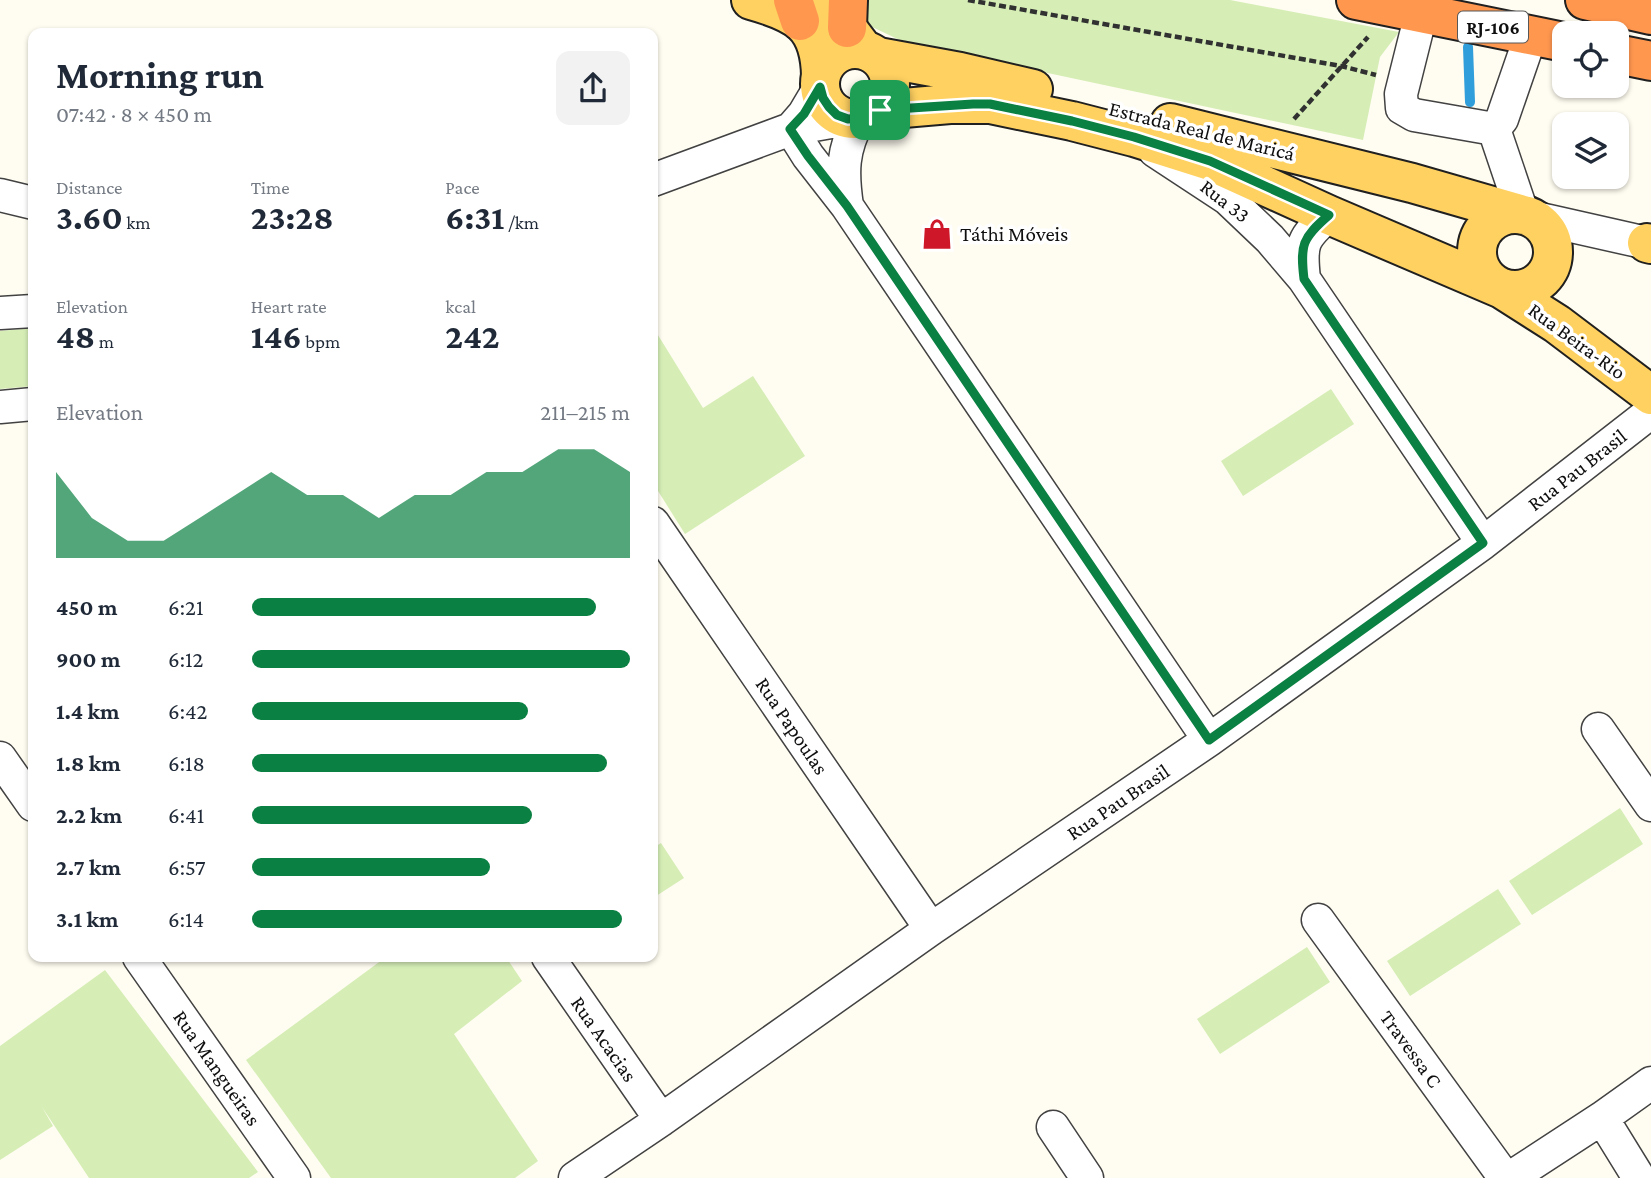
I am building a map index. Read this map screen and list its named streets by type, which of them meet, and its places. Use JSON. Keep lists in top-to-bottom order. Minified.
{"streets":{"highway":["RJ-106"],"main road":["Estrada Real de Maricá","Rua Beira-Rio"],"street":["Rua 33","Rua Pau Brasil","Rua Papoulas","Rua Acacias","Travessa C","Rua Mangueiras"]},"crossings":[["Estrada Real de Maricá","Rua 33"],["Estrada Real de Maricá","Rua Beira-Rio"],["Rua 33","Rua Pau Brasil"],["Rua Pau Brasil","Rua Papoulas"],["Rua Pau Brasil","Rua Acacias"]],"places":{"shop":["Táthi Móveis"]},"page":{"heading":["Morning run","07:42 · 8 × 450 m"],"stats":[["Distance","3.60 km"],["Time","23:28"],["Pace","6:31 /km"],["Elevation","48 m"],["Heart rate","146 bpm"],["kcal","242"]],"chart":["Elevation","211–215 m"],"list":[{"name":"450 m","note":"6:21"},{"name":"900 m","note":"6:12"},{"name":"1.4 km","note":"6:42"},{"name":"1.8 km","note":"6:18"},{"name":"2.2 km","note":"6:41"},{"name":"2.7 km","note":"6:57"},{"name":"3.1 km","note":"6:14"}]}}
